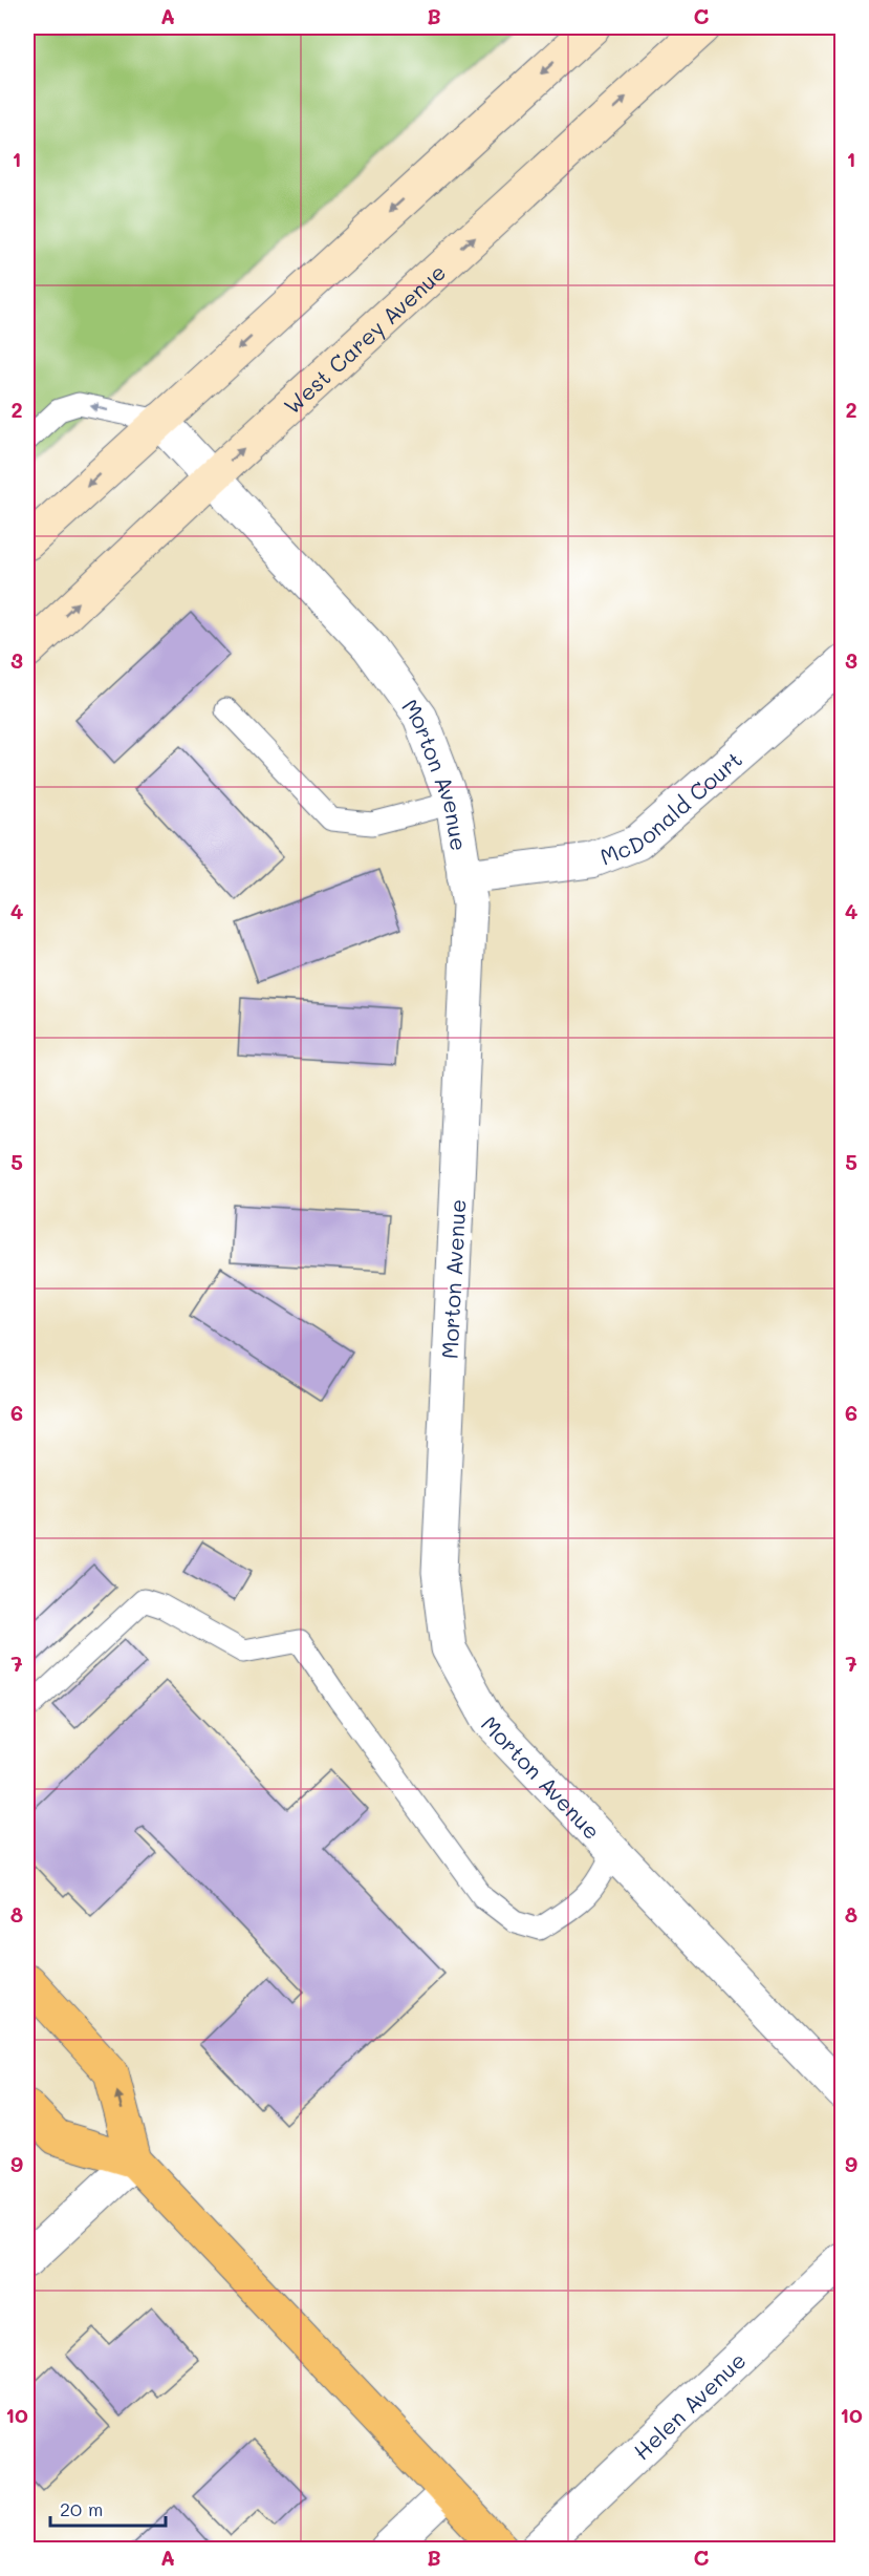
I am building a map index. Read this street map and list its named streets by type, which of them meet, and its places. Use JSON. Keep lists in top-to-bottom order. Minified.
{"streets":{"main road":["West Carey Avenue"],"street":["Morton Avenue","McDonald Court","Helen Avenue"]},"crossings":[["West Carey Avenue","Morton Avenue"],["Morton Avenue","McDonald Court"]],"scale_bar":"20 m","grid":{"columns":["A","B","C"],"rows":["1","2","3","4","5","6","7","8","9","10"]}}
